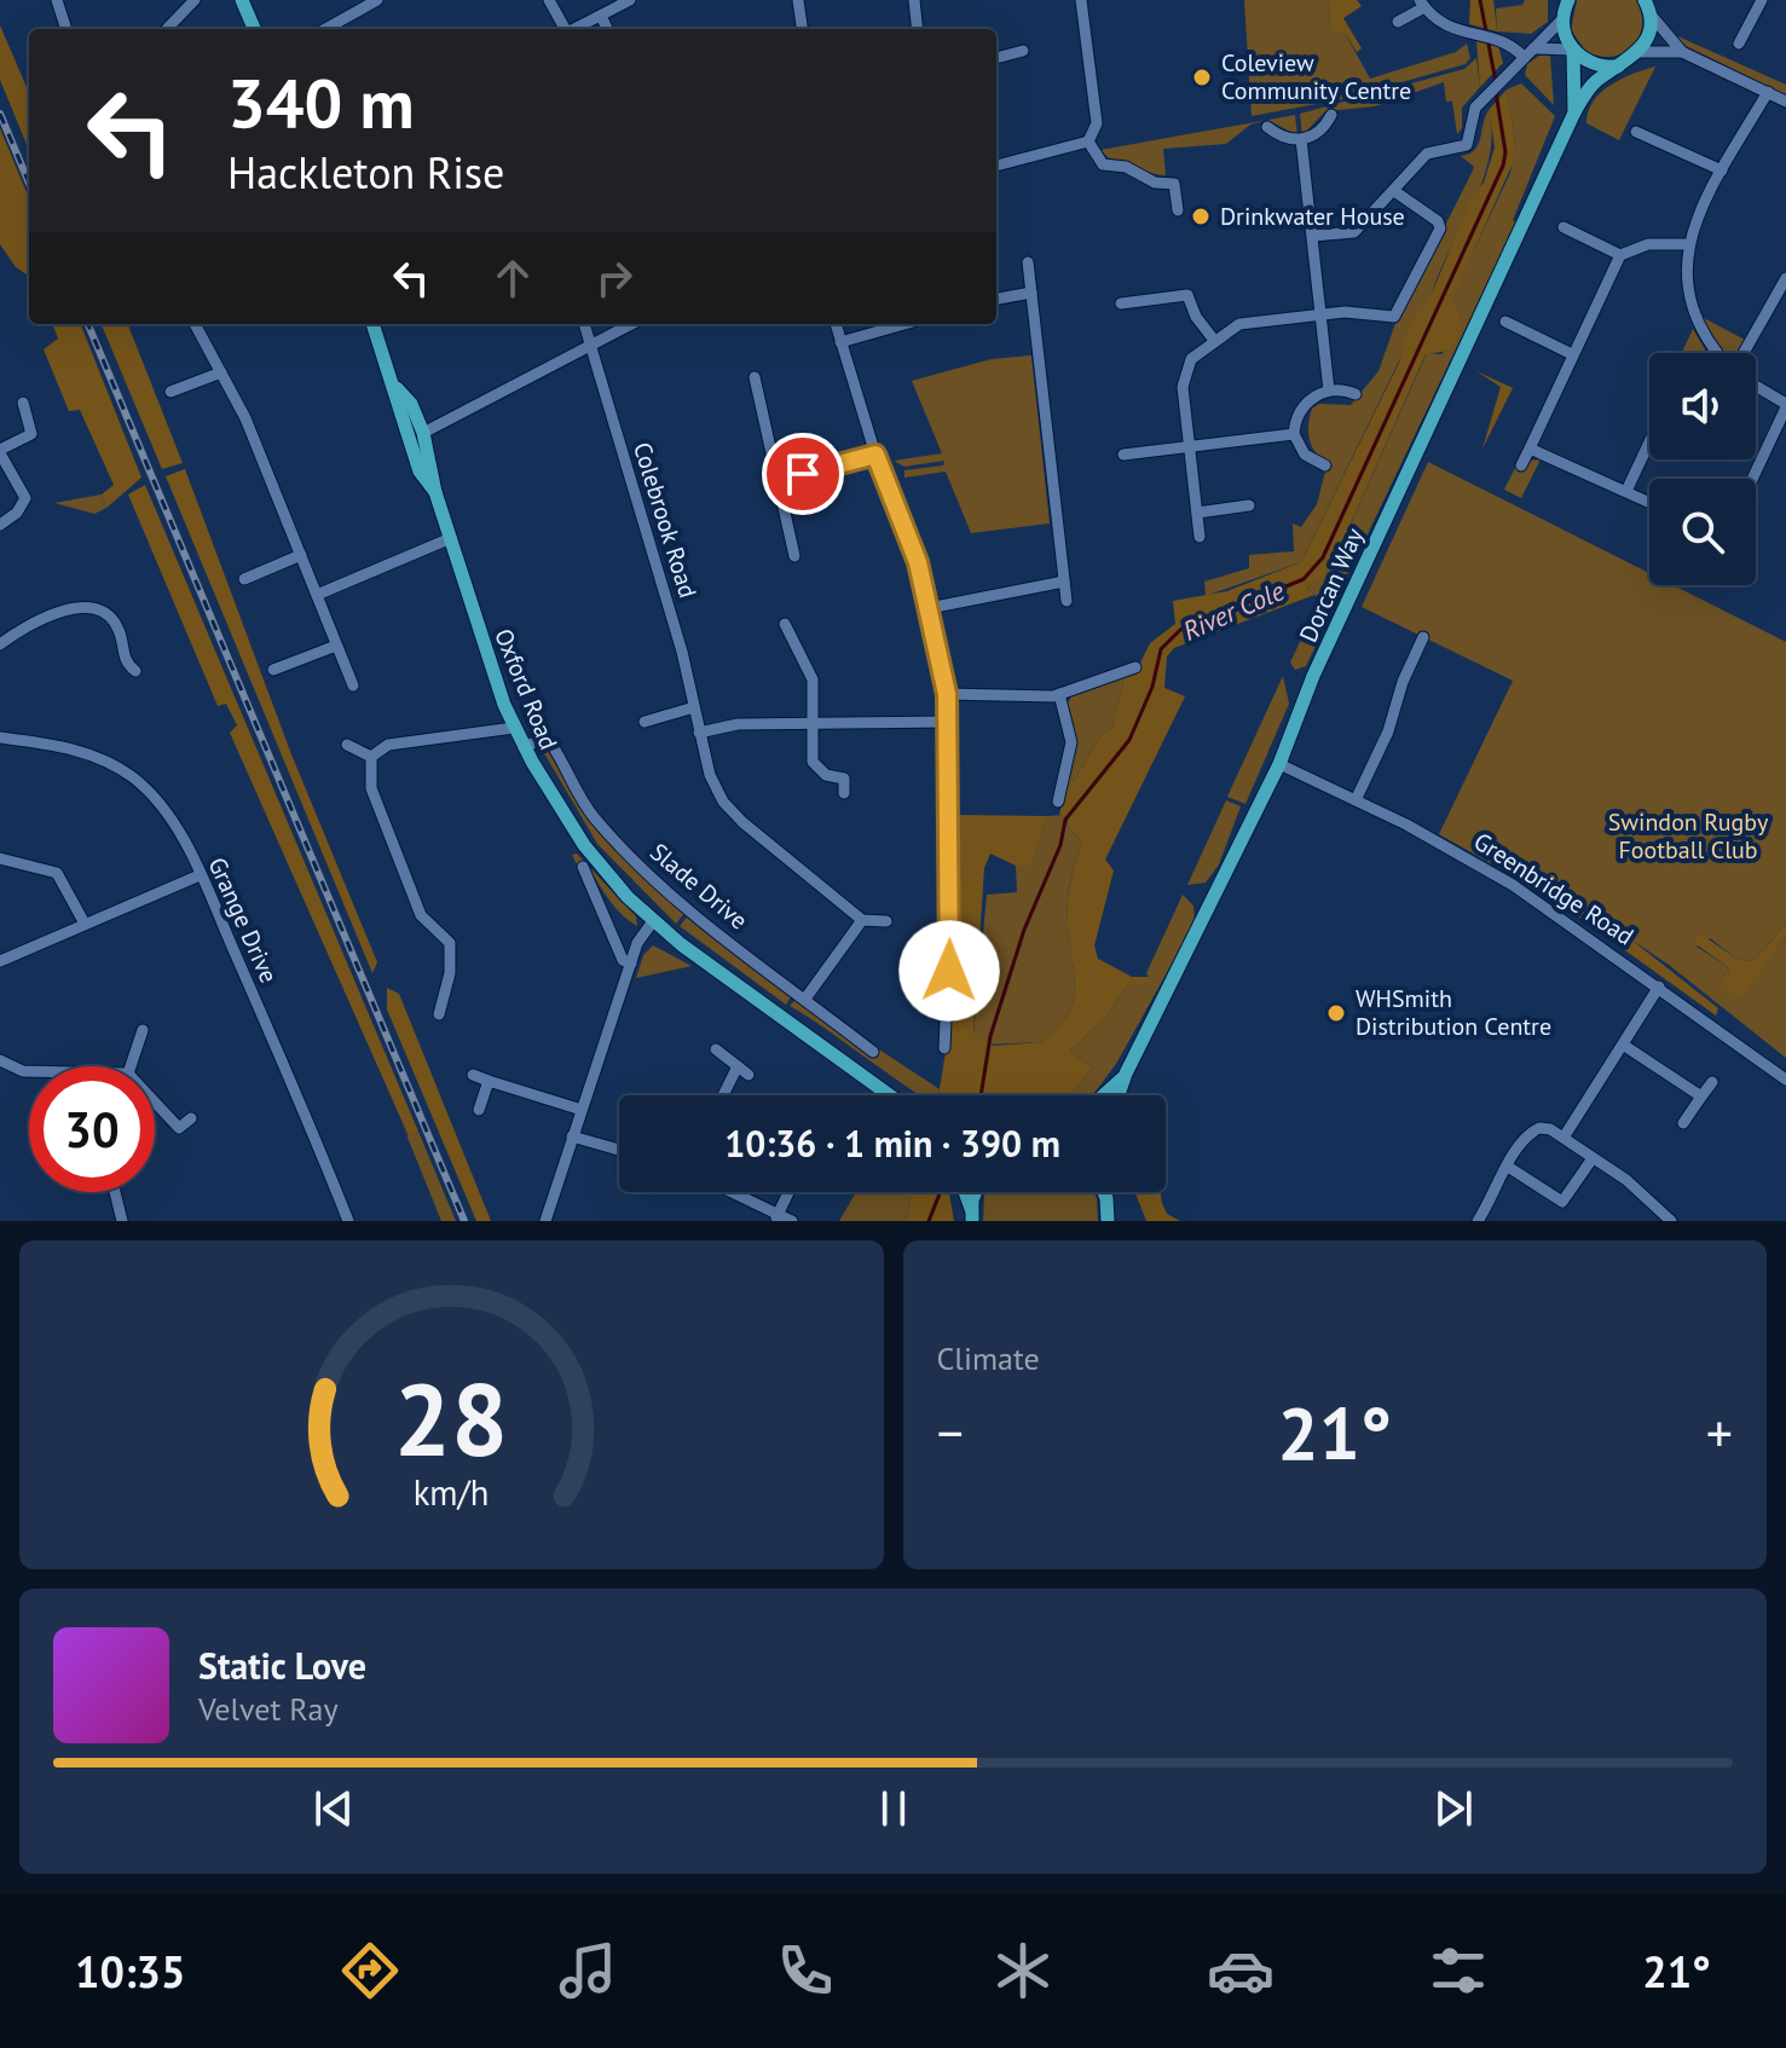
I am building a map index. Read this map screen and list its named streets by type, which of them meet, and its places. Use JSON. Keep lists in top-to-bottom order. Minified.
{"streets":{"main road":["Dorcan Way","Oxford Road"],"street":["Colebrook Road","Slade Drive","Greenbridge Road","Grange Drive"]},"crossings":[["Dorcan Way","Greenbridge Road"],["Oxford Road","Slade Drive"]],"water":["River Cole"],"parks":["Swindon Rugby Football Club"],"places":["Coleview Community Centre","Drinkwater House","WHSmith Distribution Centre"],"page":{"turn":["340 m","Hackleton Rise"],"limit":"30","trip":"10:36 · 1 min · 390 m","tile":"Climate","heat":["−","21°","+"],"song":["Static Love","Velvet Ray"],"tabs":["10:35","21°"],"gauge":["28","km/h"]}}
